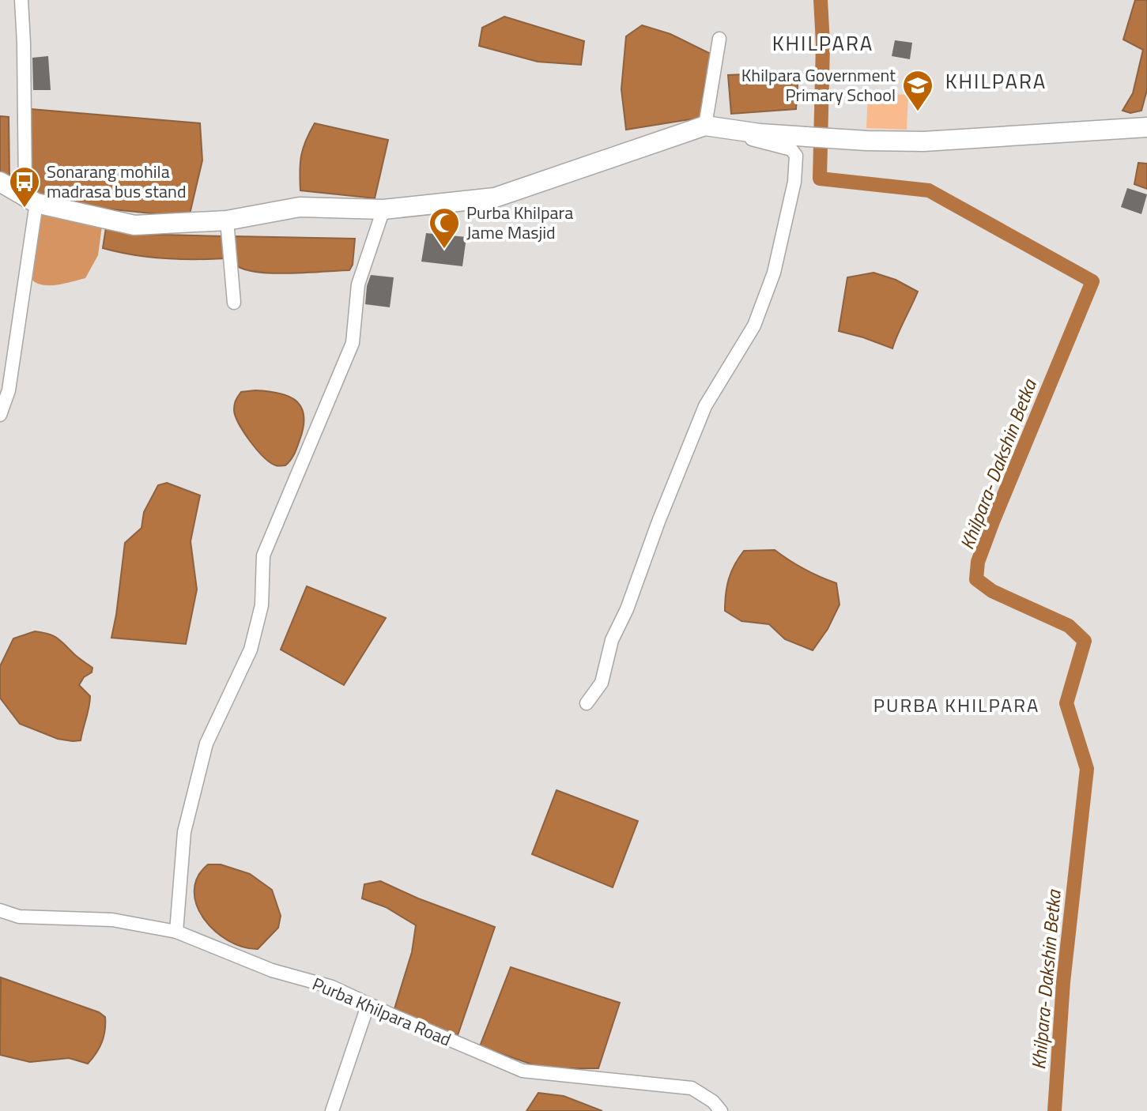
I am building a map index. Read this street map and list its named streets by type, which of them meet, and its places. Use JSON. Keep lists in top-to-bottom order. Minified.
{"streets":{"street":["Purba Khilpara Road"]},"districts":["KHILPARA","KHILPARA","PURBA KHILPARA"],"water":["Khilpara- Dakshin Betka"],"places":{"school or university":["Khilpara Government Primary School"],"bus stop":["Sonarang mohila madrasa bus stand"],"mosque":["Purba Khilpara Jame Masjid"]}}
